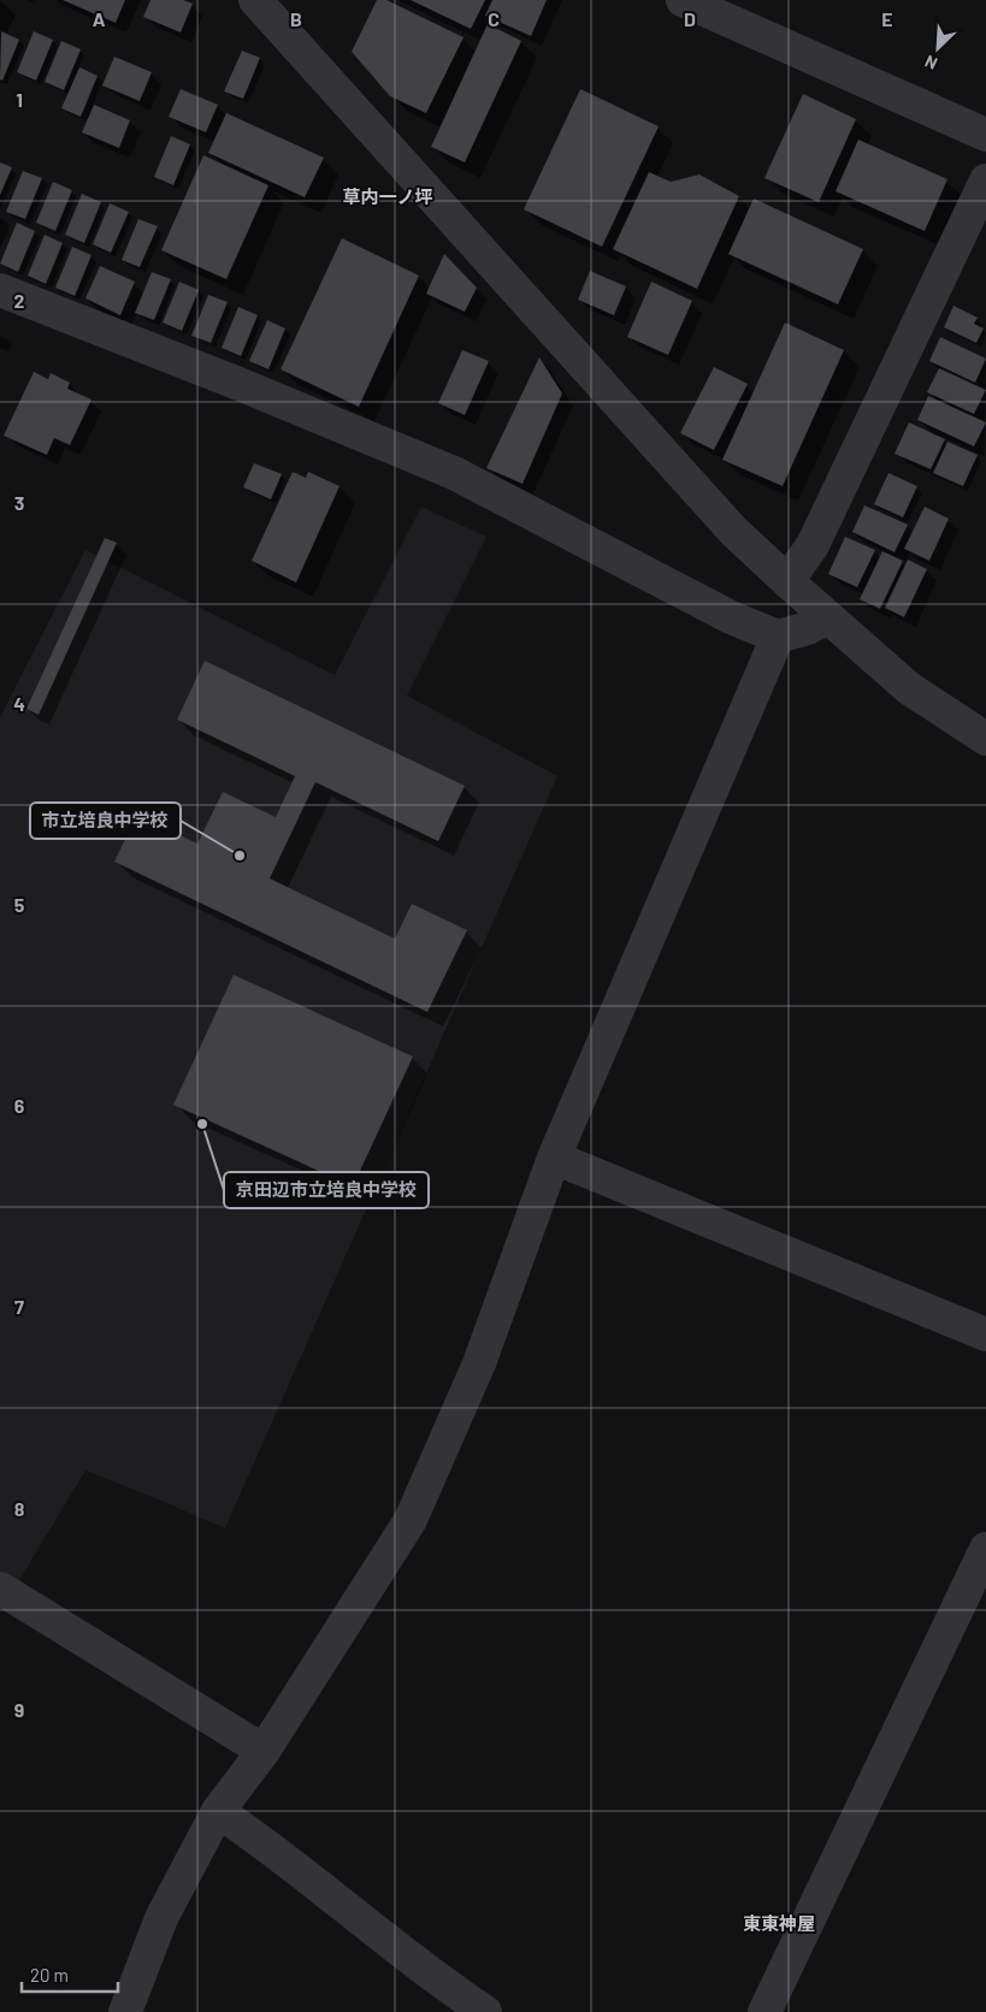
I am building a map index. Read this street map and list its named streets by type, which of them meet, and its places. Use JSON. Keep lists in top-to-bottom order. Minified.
{"districts":["草内一ノ坪","東東神屋"],"places":["市立培良中学校","京田辺市立培良中学校"],"scale_bar":"20 m","north":"bottom left","grid":{"columns":["A","B","C","D","E"],"rows":["1","2","3","4","5","6","7","8","9"]}}
